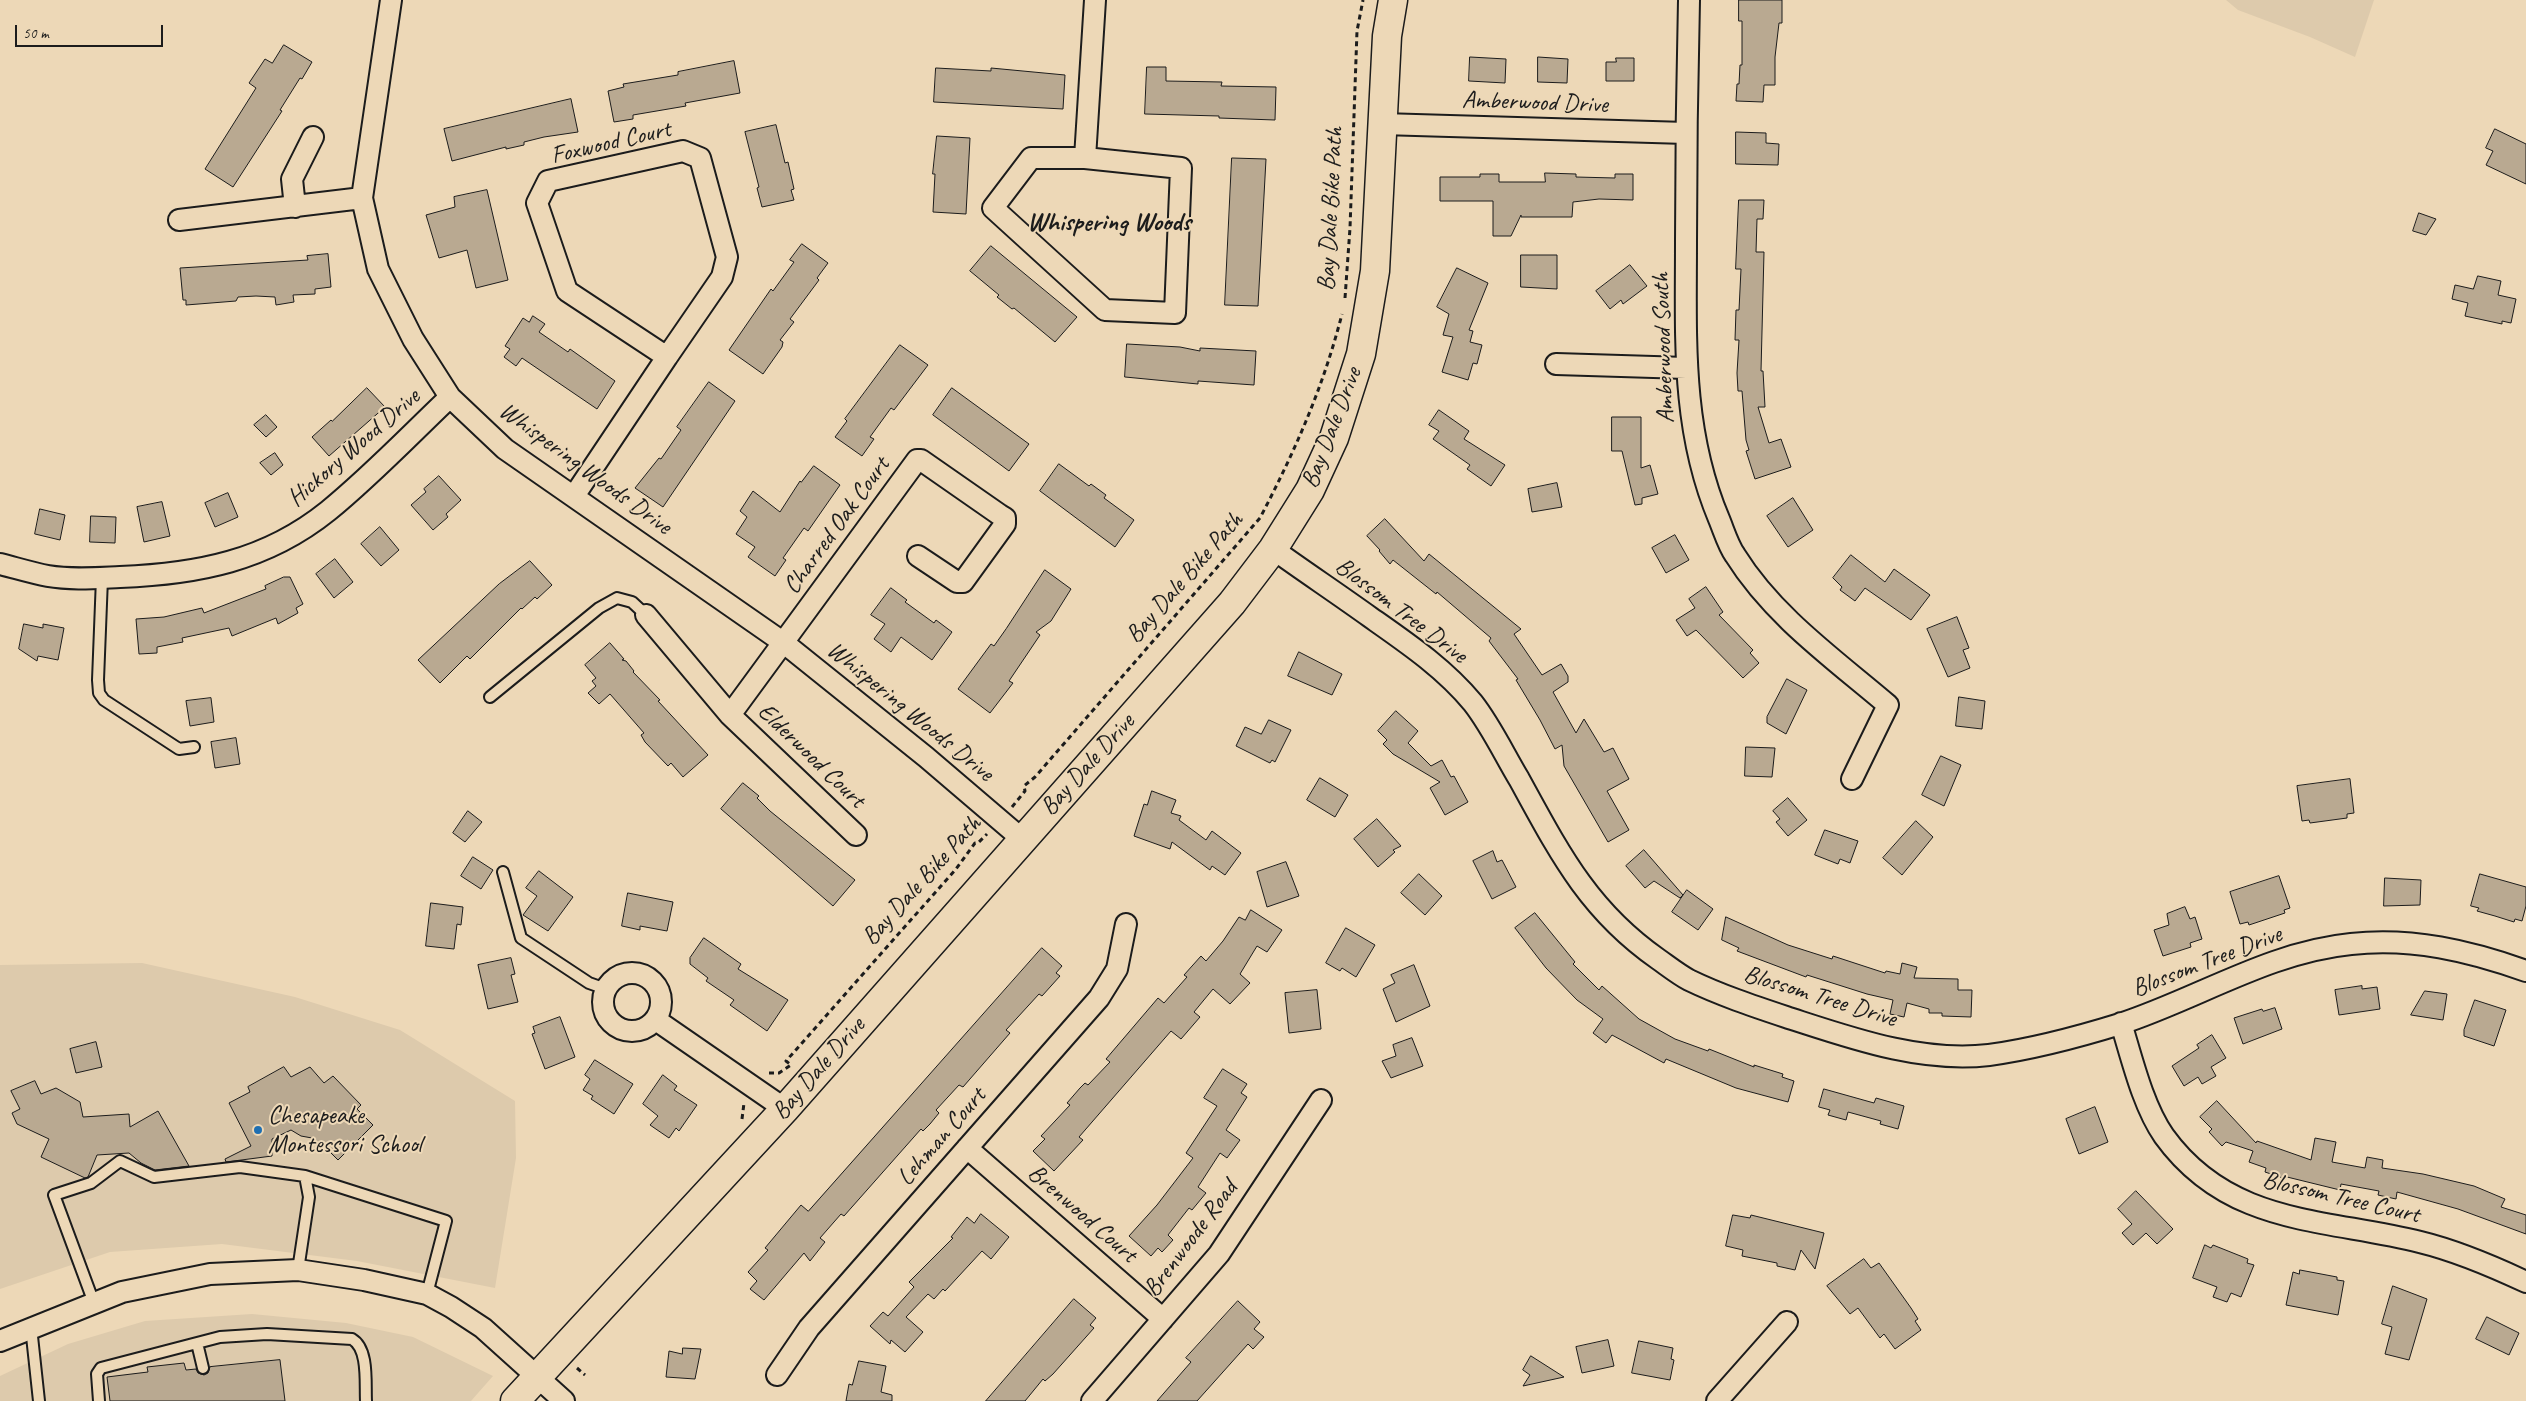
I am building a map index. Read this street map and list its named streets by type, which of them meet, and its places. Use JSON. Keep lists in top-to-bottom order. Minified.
{"streets":{"street":["Amberwood Drive","Foxwood Court","Amberwood South","Bay Dale Drive","Hickory Wood Drive","Whispering Woods Drive","Charred Oak Court","Blossom Tree Drive","Elderwood Court","Lehman Court","Blossom Tree Court","Brenwood Court","Brenwoode Road"],"path":["Bay Dale Bike Path"]},"crossings":[["Amberwood Drive","Amberwood South"],["Amberwood Drive","Bay Dale Drive"],["Foxwood Court","Whispering Woods Drive"],["Bay Dale Bike Path","Whispering Woods Drive"],["Bay Dale Drive","Whispering Woods Drive"],["Bay Dale Drive","Blossom Tree Drive"],["Hickory Wood Drive","Whispering Woods Drive"],["Whispering Woods Drive","Charred Oak Court"],["Whispering Woods Drive","Elderwood Court"],["Charred Oak Court","Elderwood Court"],["Blossom Tree Drive","Blossom Tree Court"],["Lehman Court","Brenwood Court"],["Brenwood Court","Brenwoode Road"]],"districts":["Whispering Woods"],"places":["Chesapeake Montessori School"],"scale_bar":"50 m"}
